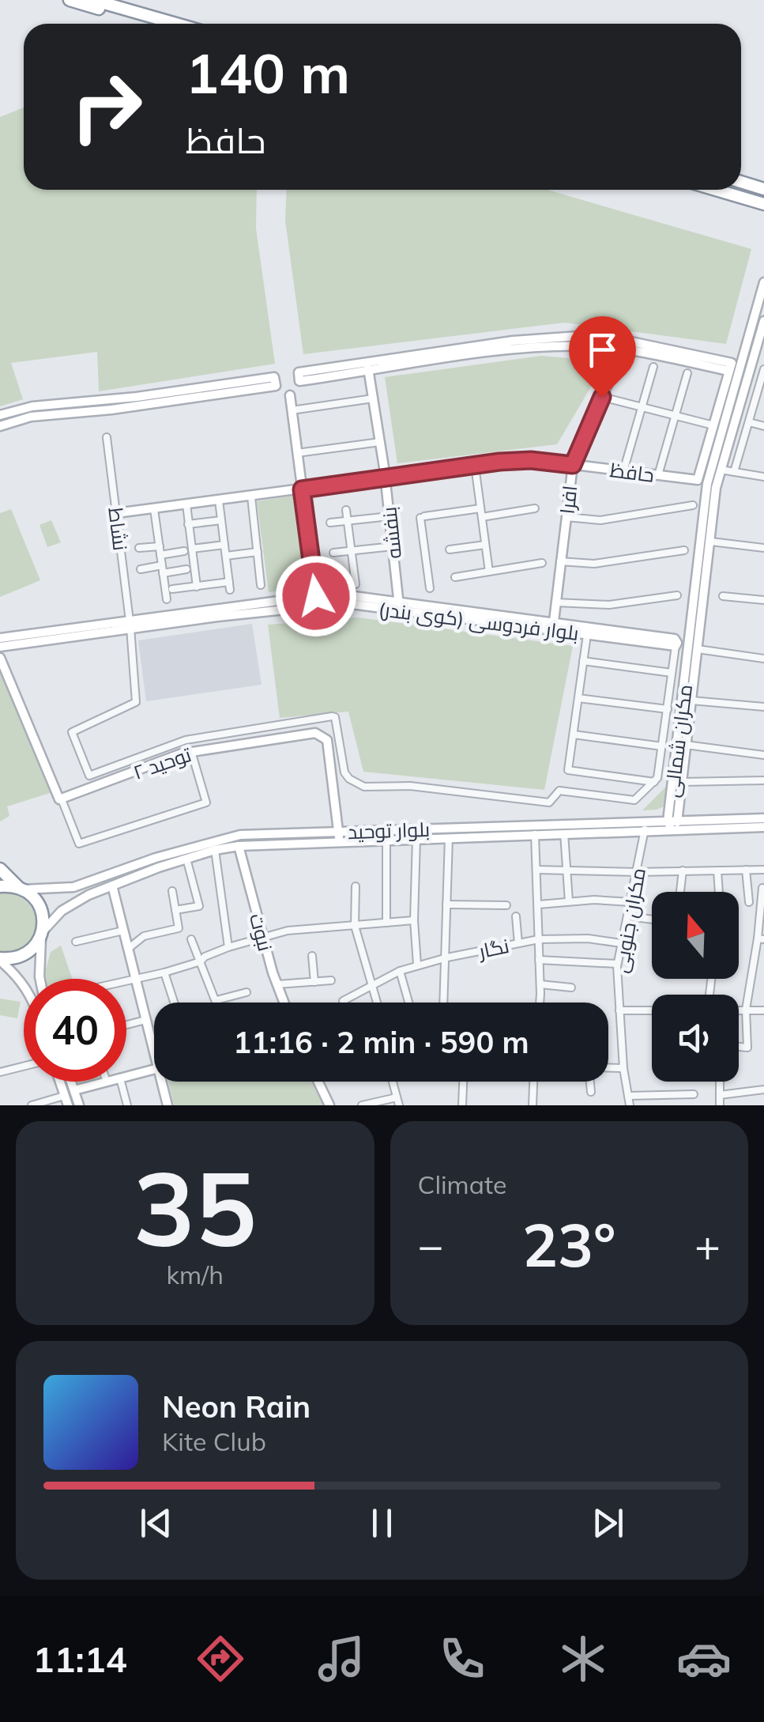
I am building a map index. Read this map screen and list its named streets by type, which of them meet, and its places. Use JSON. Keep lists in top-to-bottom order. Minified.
{"streets":{"street":["حافظ","افرا","نشاط","بنفشه","بلوار فردوسی (کوی بندر)","مکران شمالی","توحید ۲","بلوار توحید","مکران جنوبی","نبوت","نگار"]},"crossings":[["حافظ","افرا"],["حافظ","نشاط"],["حافظ","بنفشه"],["افرا","بلوار فردوسی (کوی بندر)"],["نشاط","بلوار فردوسی (کوی بندر)"],["بنفشه","بلوار فردوسی (کوی بندر)"],["مکران شمالی","بلوار توحید"],["توحید ۲","بلوار توحید"],["بلوار توحید","مکران جنوبی"],["بلوار توحید","نبوت"],["مکران جنوبی","نگار"]],"north":"top","page":{"turn":["140 m","حافظ"],"limit":"40","trip":"11:16 · 2 min · 590 m","tile":[["35","km/h"],"Climate"],"heat":["−","23°","+"],"song":["Neon Rain","Kite Club"],"tabs":"11:14"}}
